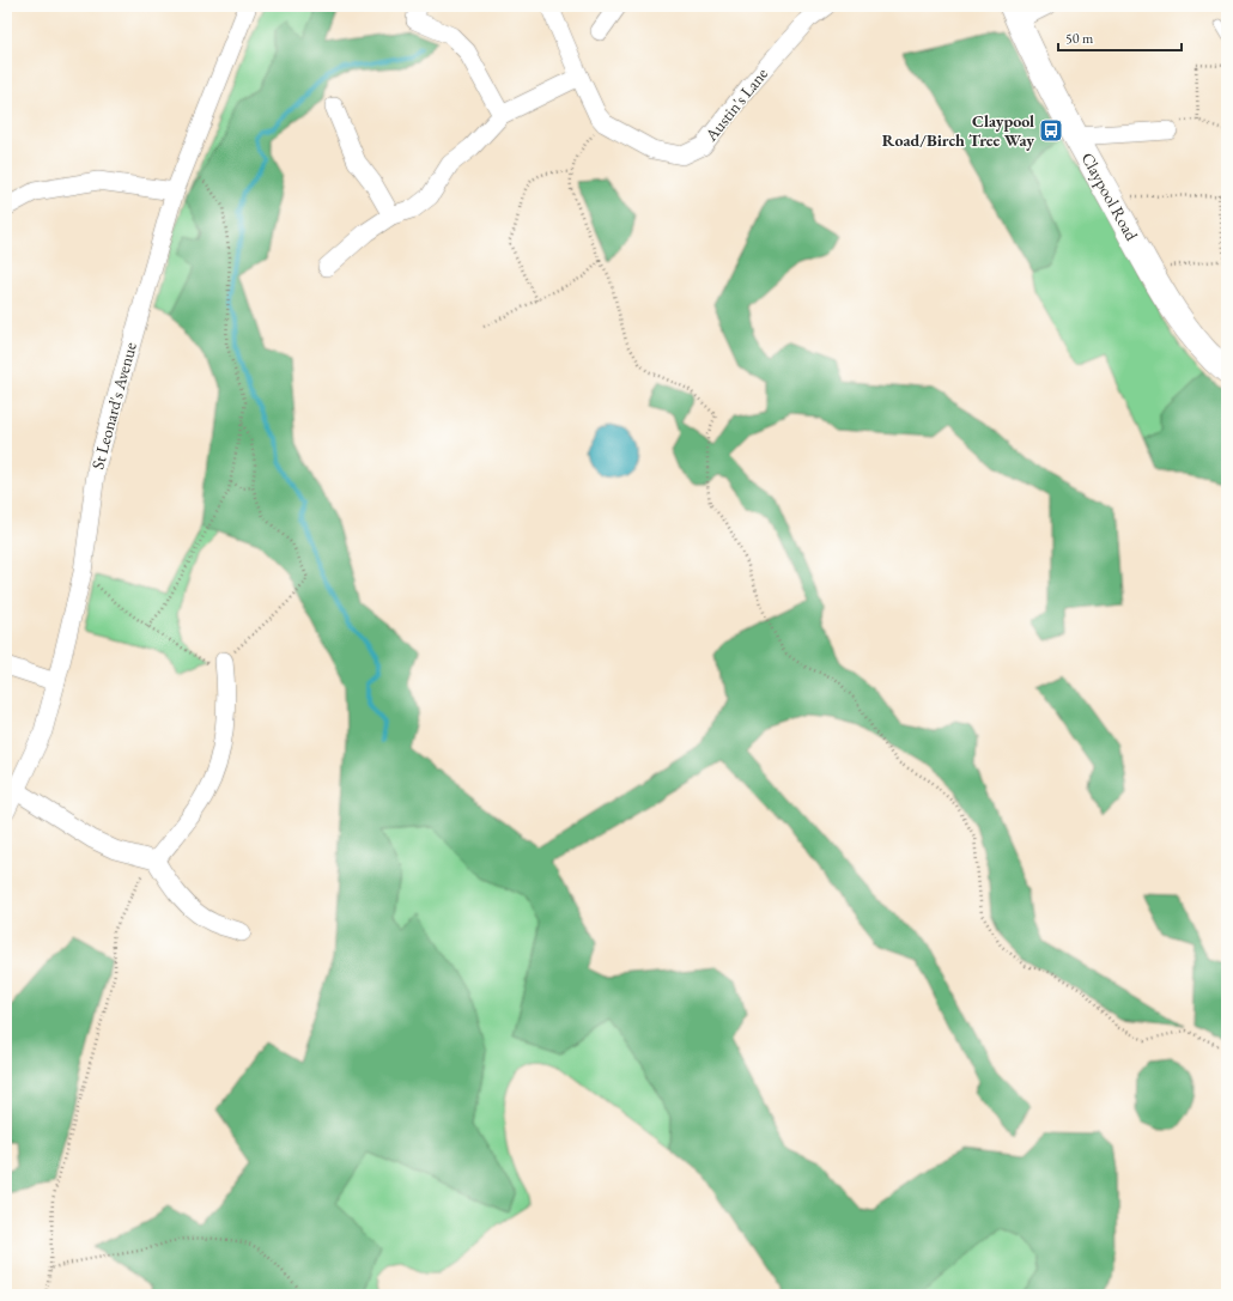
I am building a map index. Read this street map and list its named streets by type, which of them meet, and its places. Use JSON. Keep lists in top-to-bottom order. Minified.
{"streets":{"street":["Austin's Lane","Claypool Road","St Leonard's Avenue"]},"places":{"bus stop":["Claypool Road/Birch Tree Way"]},"scale_bar":"50 m"}
